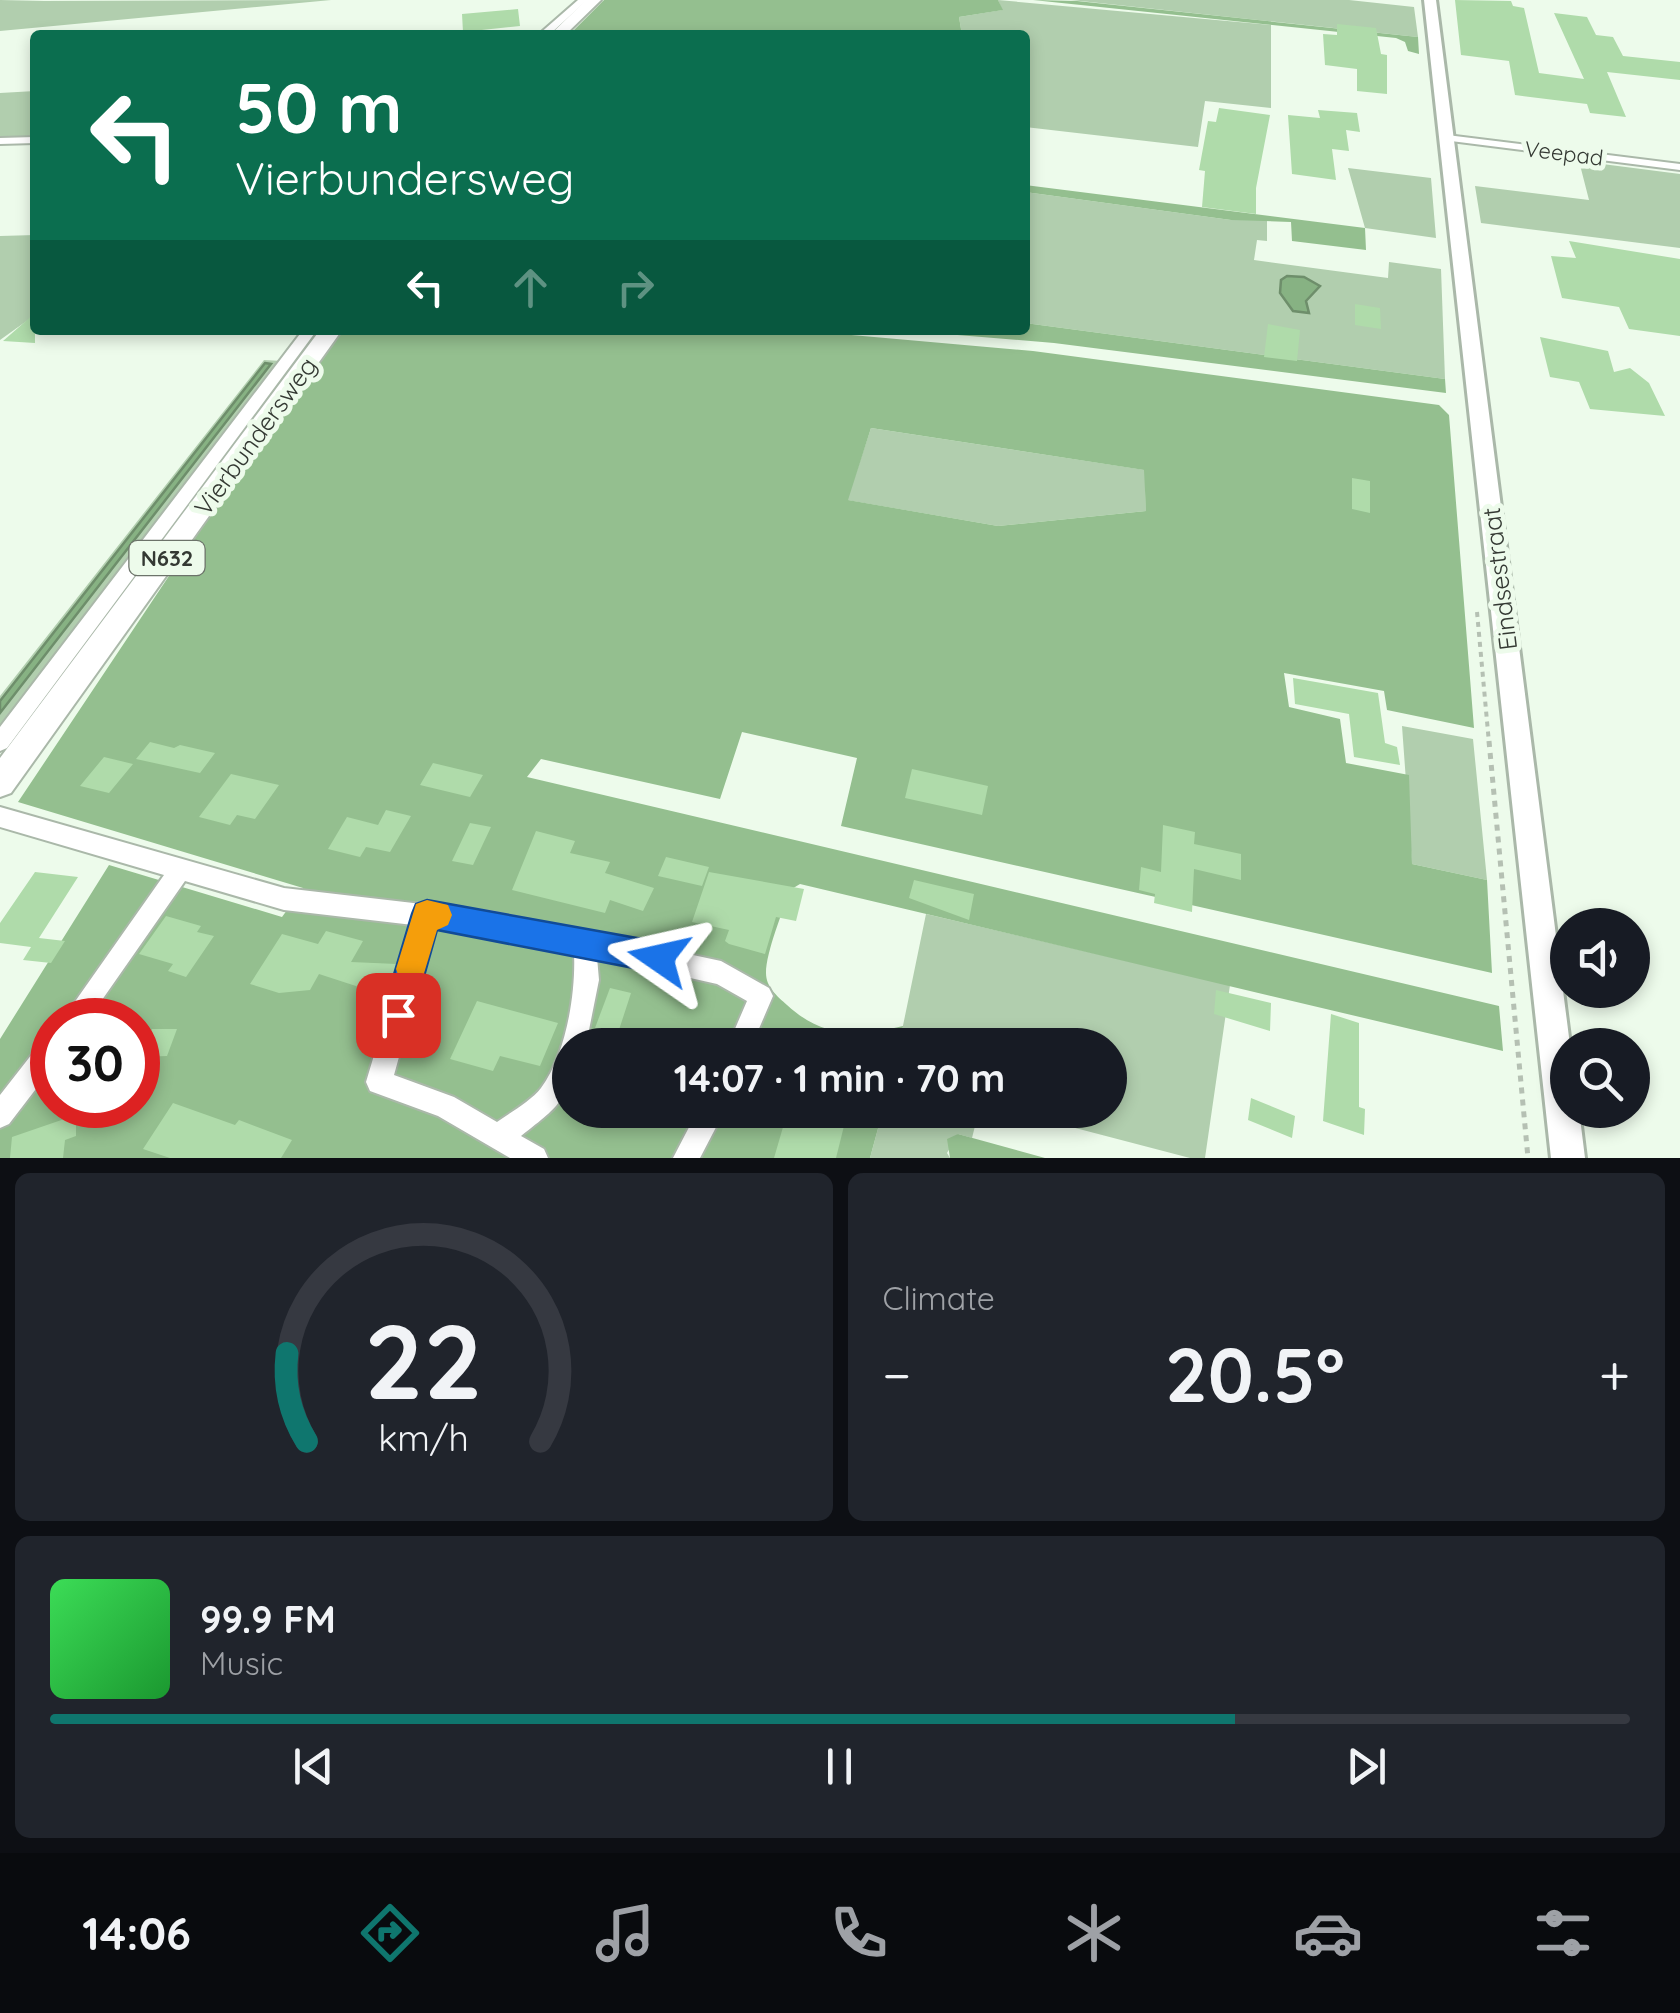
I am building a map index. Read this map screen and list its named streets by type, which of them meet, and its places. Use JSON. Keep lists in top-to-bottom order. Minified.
{"streets":{"main road":["Vierbundersweg","N632"],"street":["Veepad","Eindsestraat"]},"crossings":[["Veepad","Eindsestraat"]],"page":{"turn":["50 m","Vierbundersweg"],"limit":"30","trip":"14:07 · 1 min · 70 m","tile":"Climate","heat":["−","20.5°","+"],"song":["99.9 FM","Music"],"tabs":"14:06","gauge":["22","km/h"]}}
